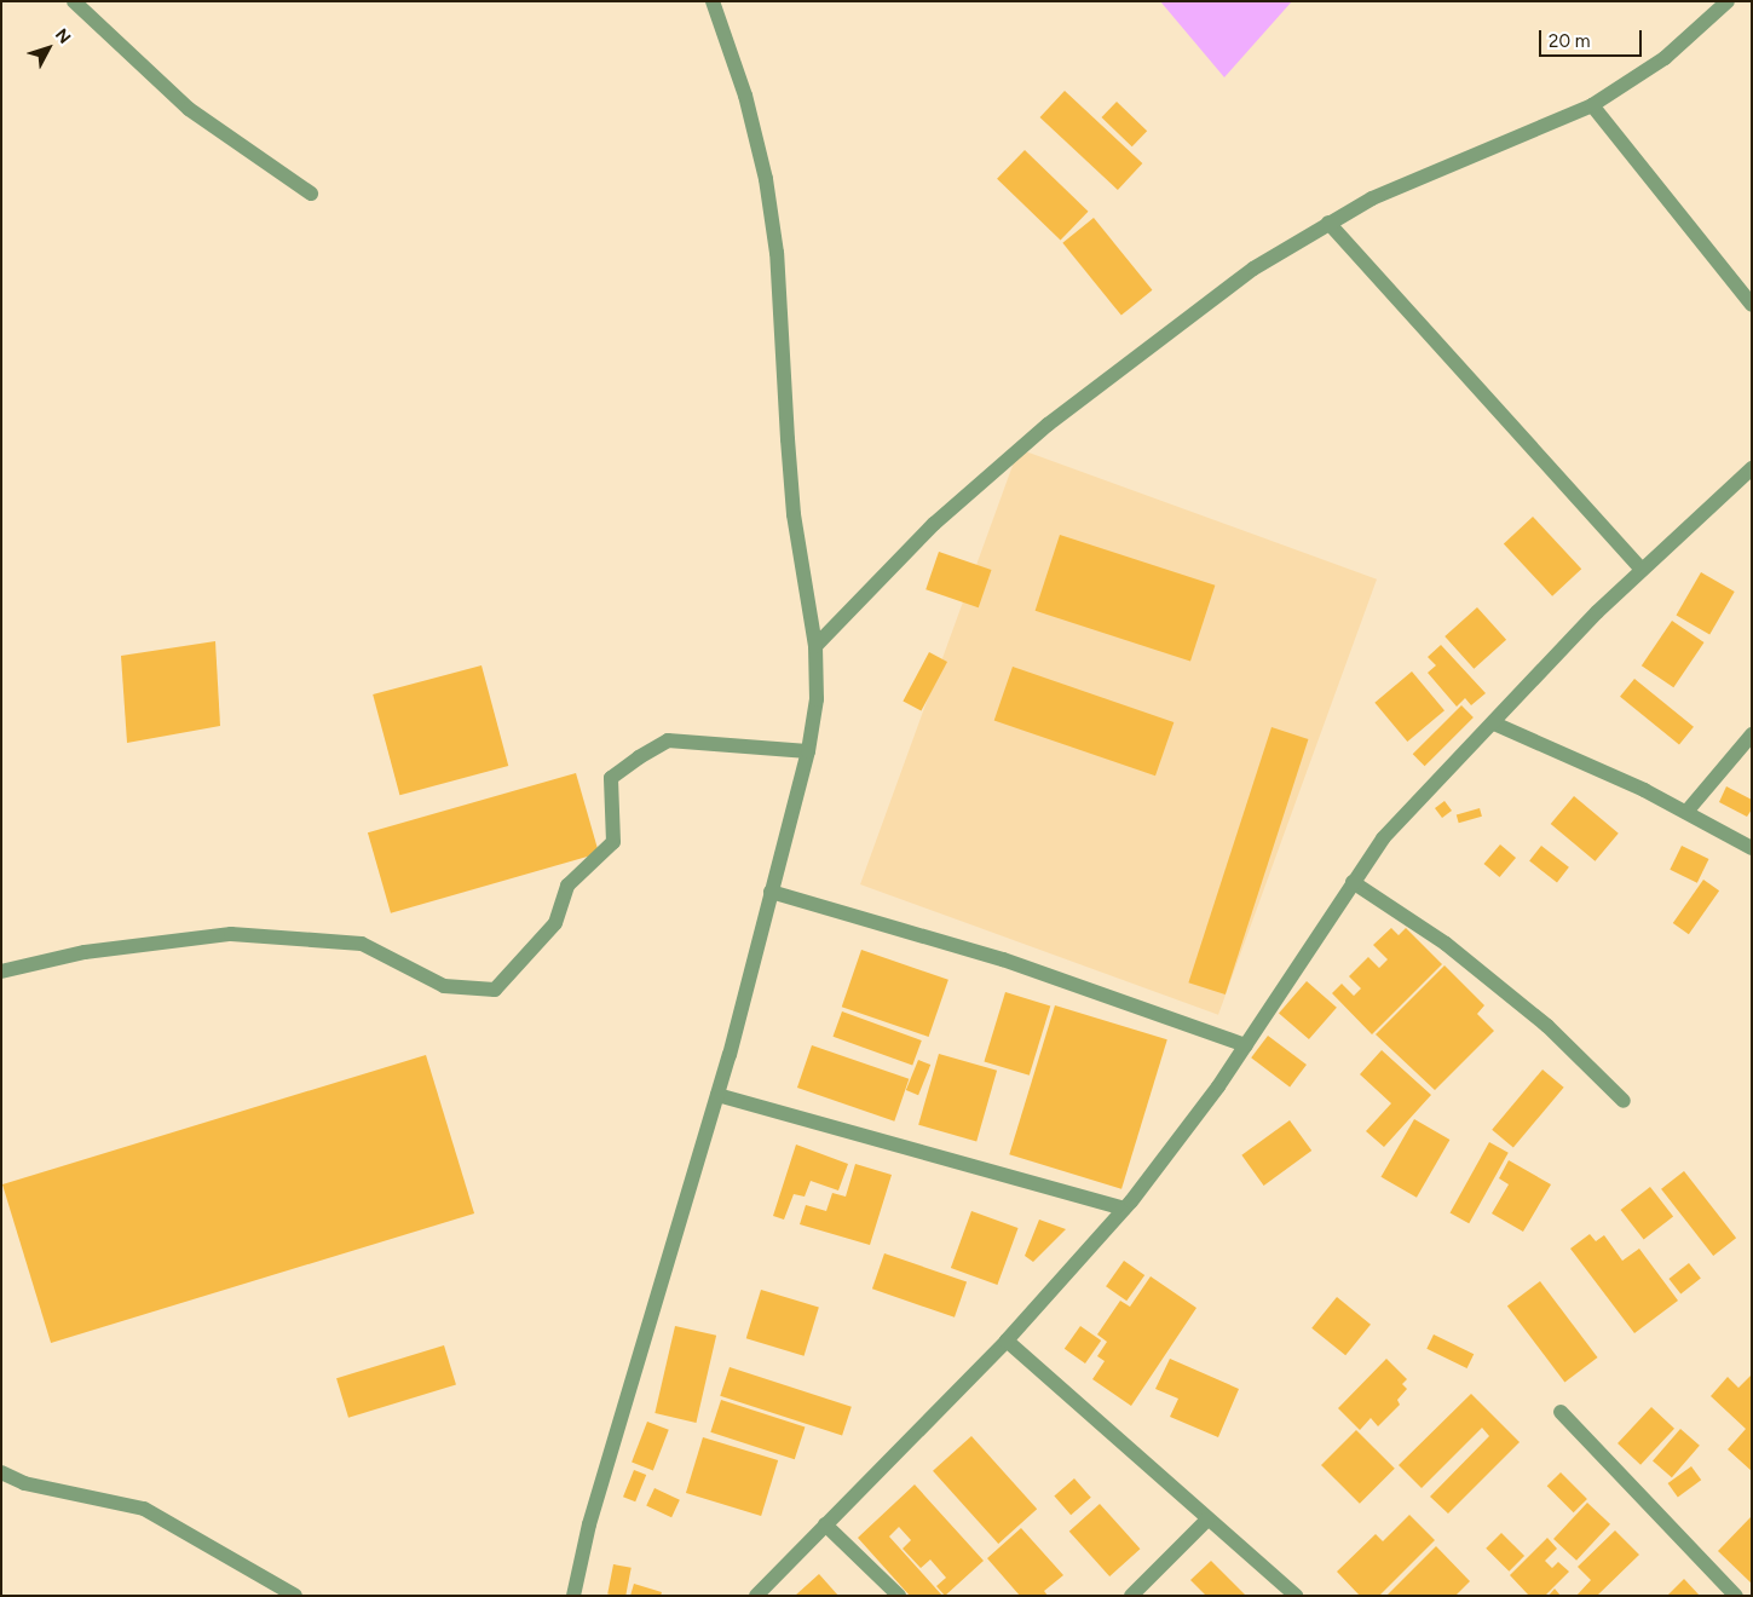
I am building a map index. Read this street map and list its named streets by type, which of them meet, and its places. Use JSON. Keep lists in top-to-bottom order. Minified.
{"scale_bar":"20 m","north":"top right"}
